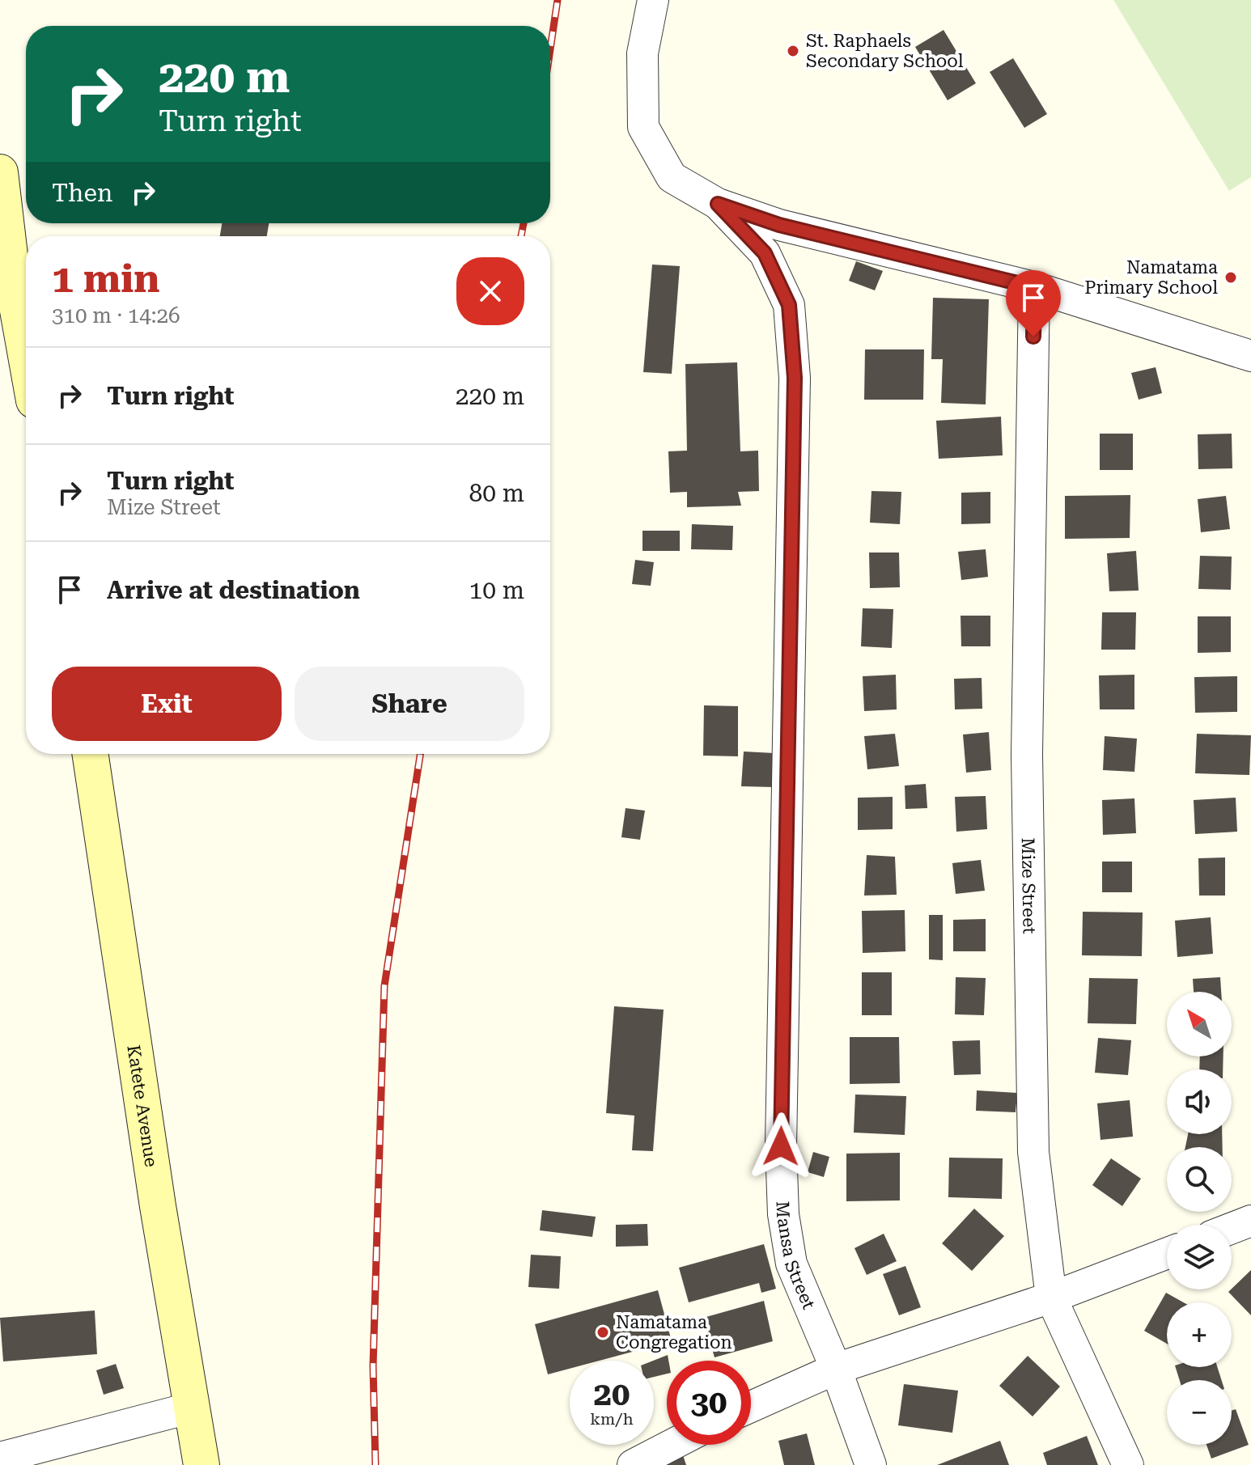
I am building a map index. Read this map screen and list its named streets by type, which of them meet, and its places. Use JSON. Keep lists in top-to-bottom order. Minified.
{"streets":{"street":["Mize Street","Katete Avenue","Mansa Street"]},"places":["St. Raphaels Secondary School","Namatama Primary School","Namatama Congregation"],"north":"top left","page":{"turn":["220 m","Turn right"],"then":"Then","heading":["1 min","310 m · 14:26"],"list":[{"name":"Turn right","value":"220 m"},{"name":"Turn right","note":"Mize Street","value":"80 m"},{"name":"Arrive at destination","value":"10 m"}],"buttons":["Exit","Share"],"map_buttons":["+","−"],"speed":"20 km/h","limit":"30"}}
